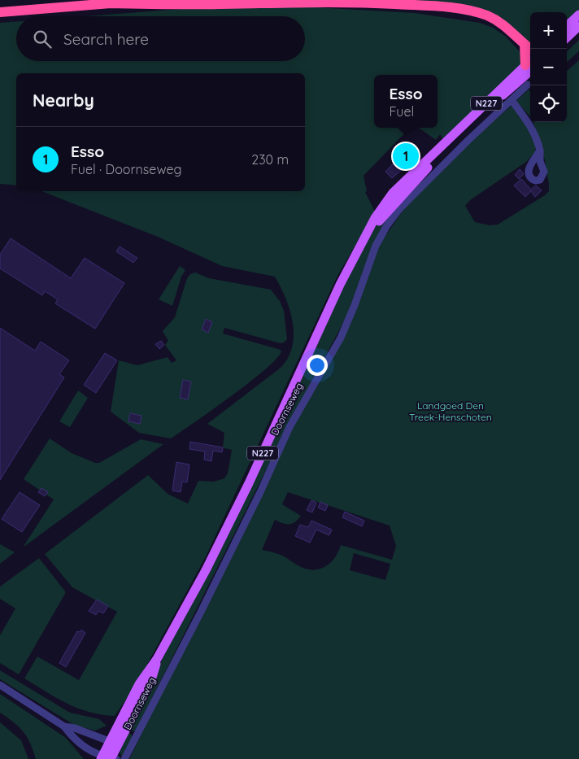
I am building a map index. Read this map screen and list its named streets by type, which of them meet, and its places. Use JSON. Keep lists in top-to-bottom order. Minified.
{"streets":{"main road":["N227","Doornseweg"]},"parks":["Landgoed Den Treek-Henschoten"],"page":{"map_buttons":["+","−"],"search":"Search here","heading":"Nearby","popup":["Esso","Fuel"],"list":[{"mark":"1","name":"Esso","note":"Fuel · Doornseweg","value":"230 m"}],"pins":"1"}}
